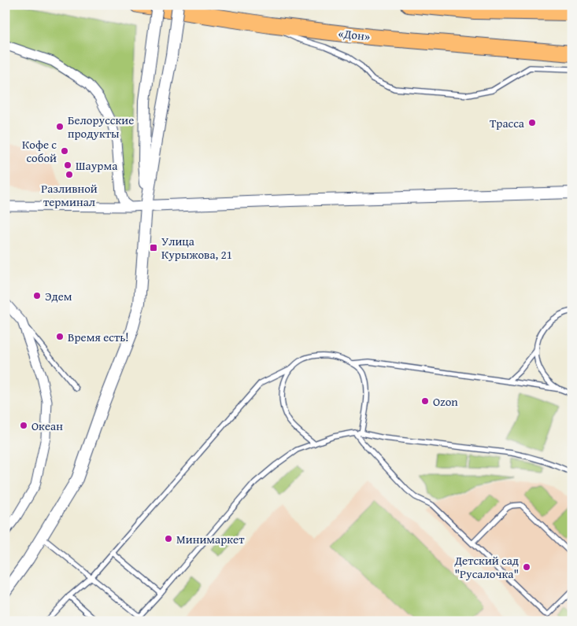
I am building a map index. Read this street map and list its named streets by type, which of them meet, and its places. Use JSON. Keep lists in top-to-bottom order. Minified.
{"streets":{"highway":["«Дон»"]},"places":{"other":["Трасса","Белорусские продукты","Кофе с собой","Шаурма","Разливной терминал","Эдем","Время есть!","Ozon","Океан","Минимаркет","Детский сад \"Русалочка\""],"transit":["Улица Курыжова, 21"]}}
